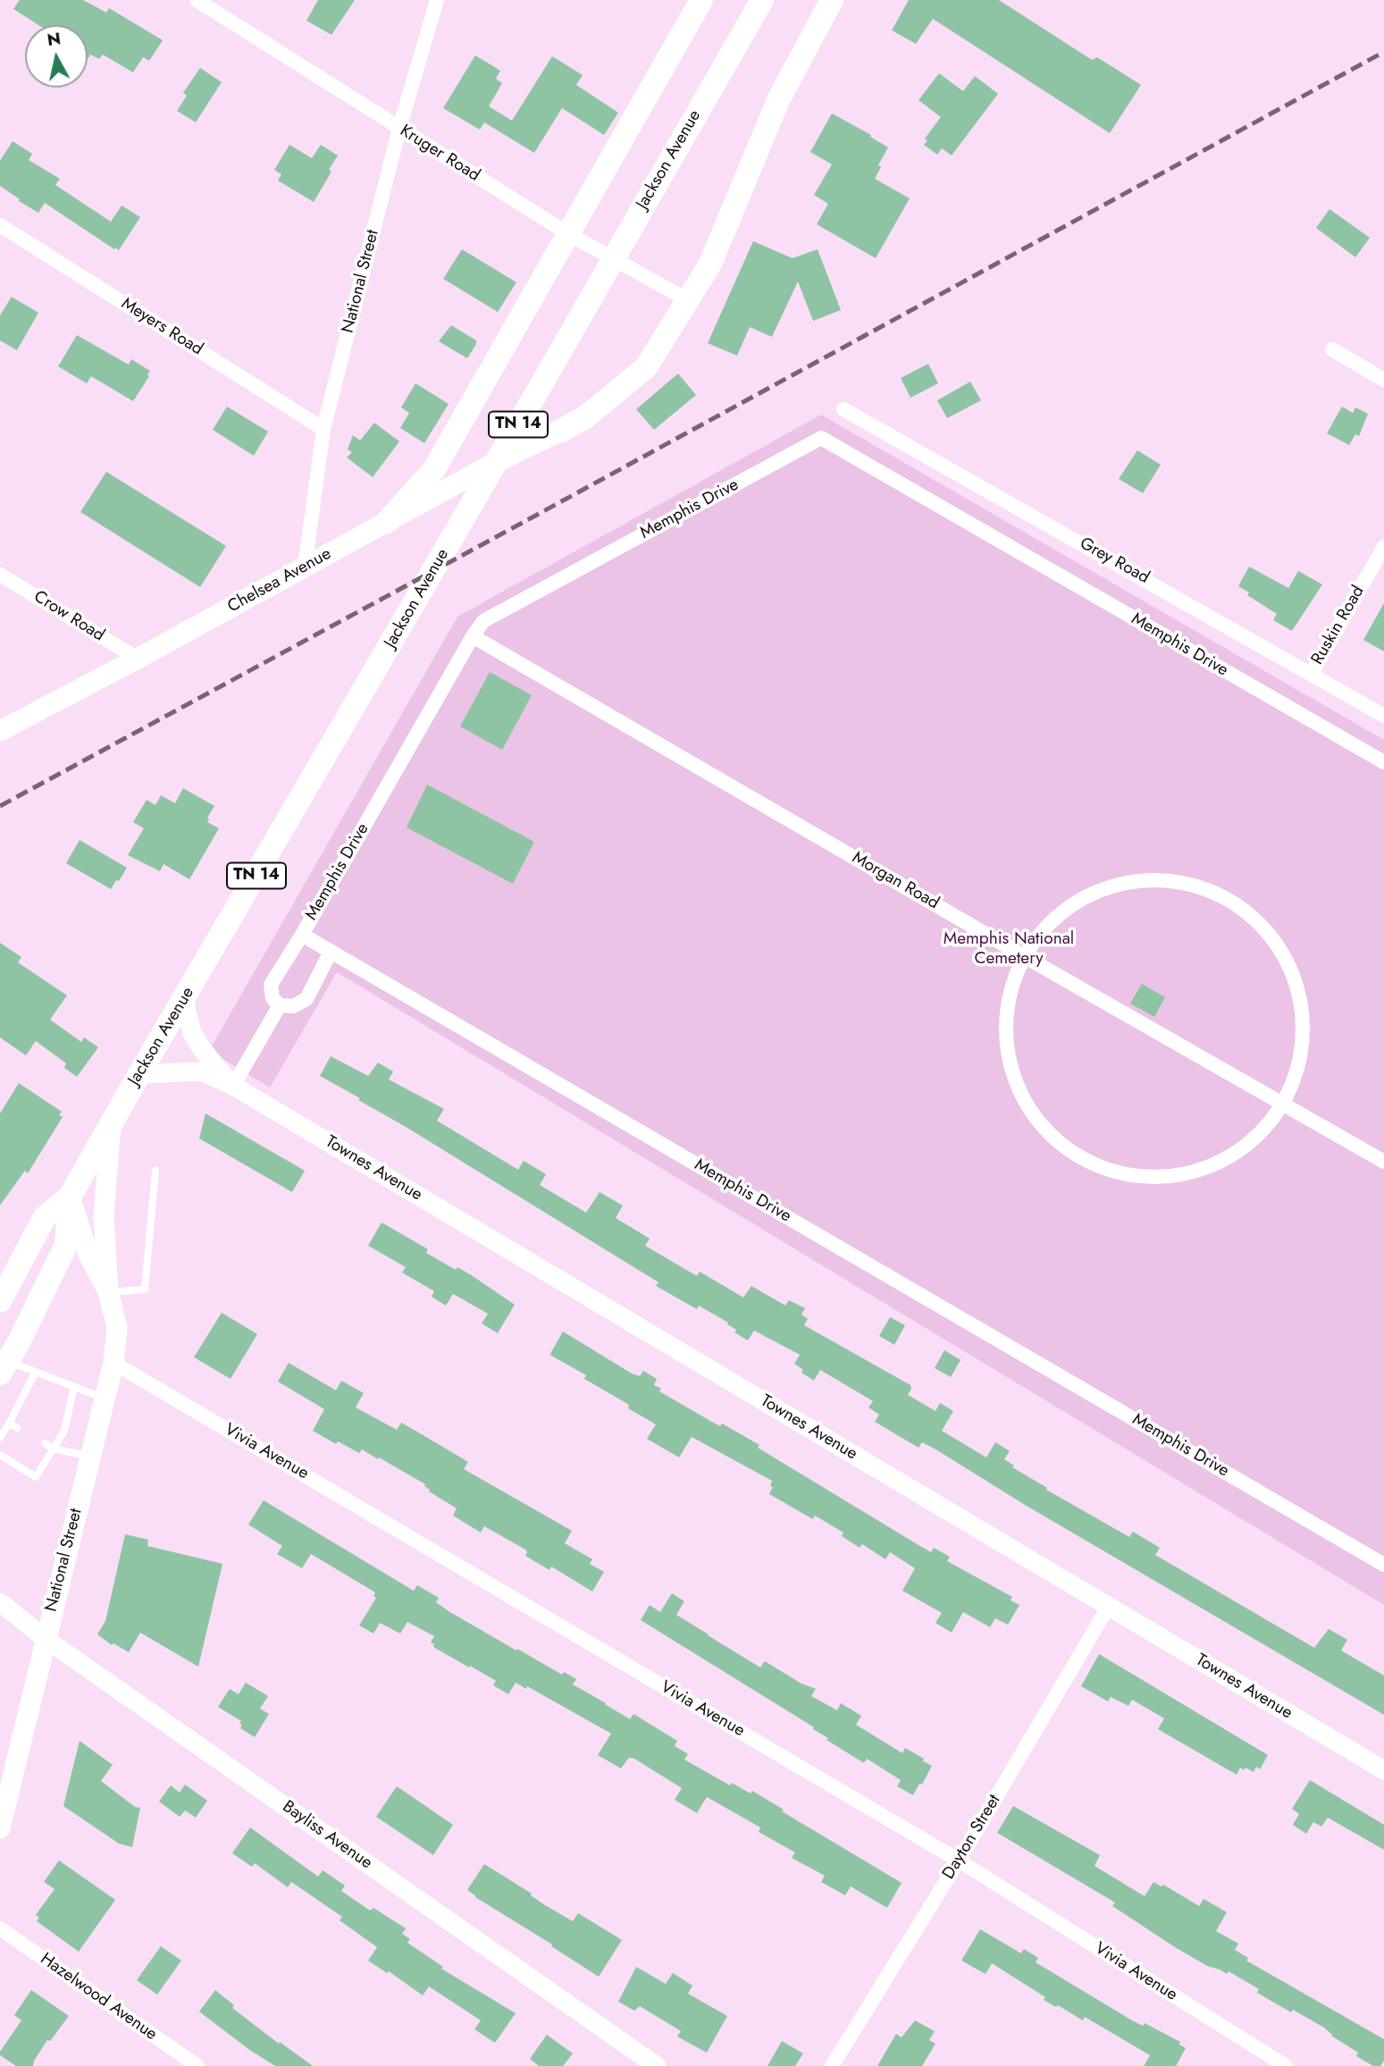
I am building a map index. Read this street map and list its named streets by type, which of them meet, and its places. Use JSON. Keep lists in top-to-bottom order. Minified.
{"streets":{"main road":["Jackson Avenue","National Street","TN 14","Chelsea Avenue"],"street":["Kruger Road","Meyers Road","Memphis Drive","Grey Road","Crow Road","Ruskin Road","Morgan Road","Townes Avenue","Vivia Avenue","Bayliss Avenue","Dayton Street","Hazelwood Avenue"]},"crossings":[["Kruger Road","National Street"],["Jackson Avenue","National Street"],["Jackson Avenue","Townes Avenue"],["National Street","Meyers Road"],["National Street","Chelsea Avenue"],["National Street","Vivia Avenue"],["National Street","Bayliss Avenue"],["Memphis Drive","Morgan Road"],["Grey Road","Ruskin Road"],["Chelsea Avenue","Crow Road"],["Townes Avenue","Dayton Street"],["Vivia Avenue","Dayton Street"]],"parks":["Memphis National Cemetery"],"north":"top"}
